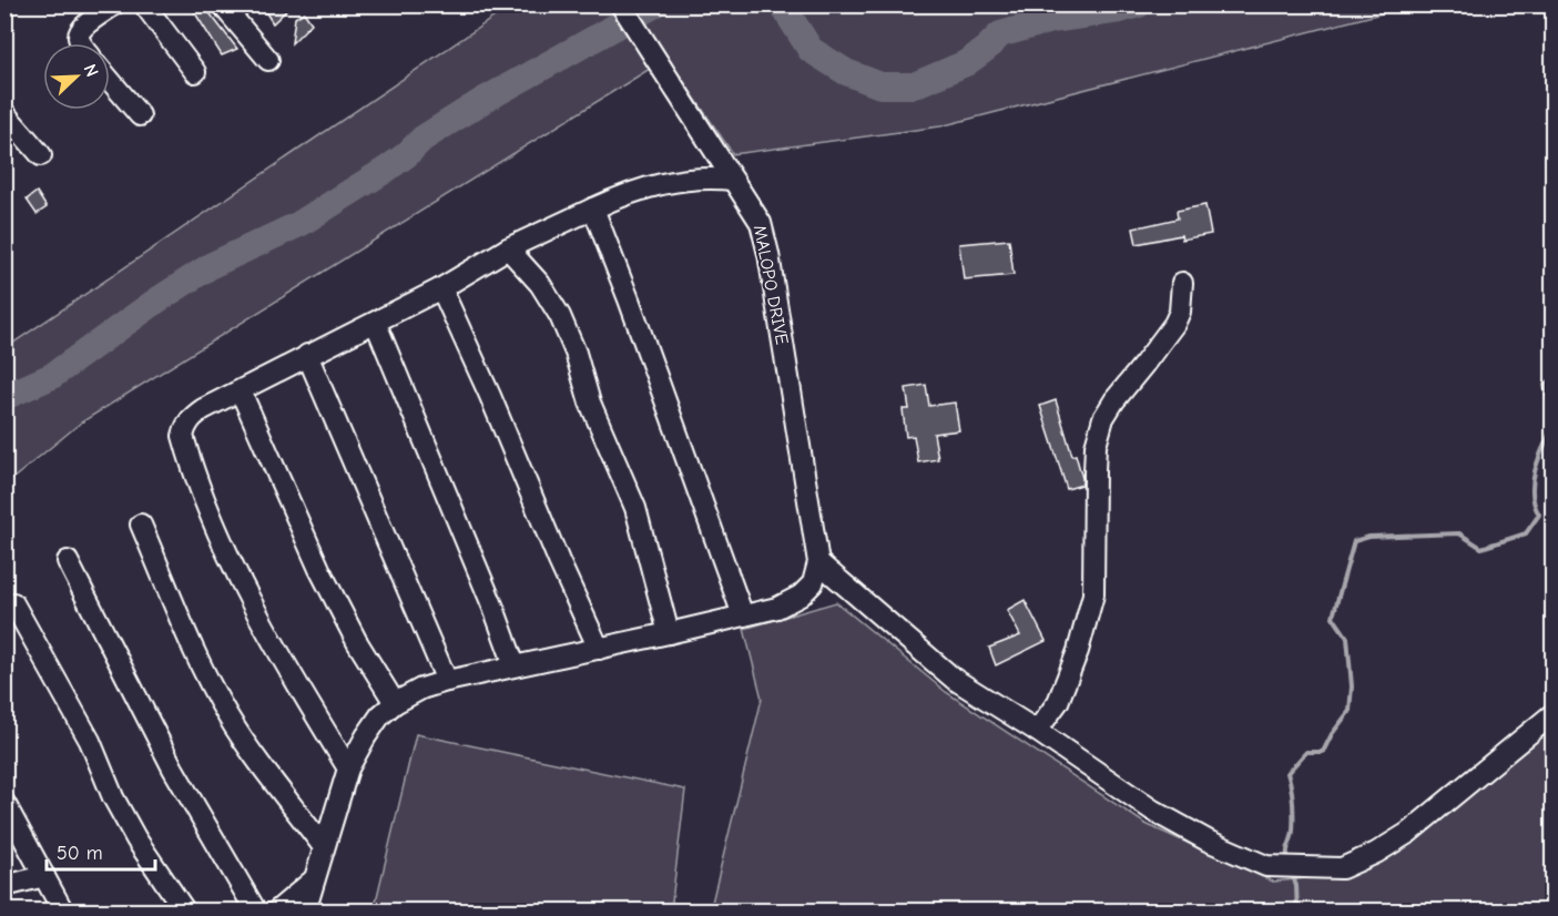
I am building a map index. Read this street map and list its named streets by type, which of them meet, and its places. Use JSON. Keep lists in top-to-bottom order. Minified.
{"streets":{"street":["MALOPO DRIVE"]},"scale_bar":"50 m","north":"top right"}
